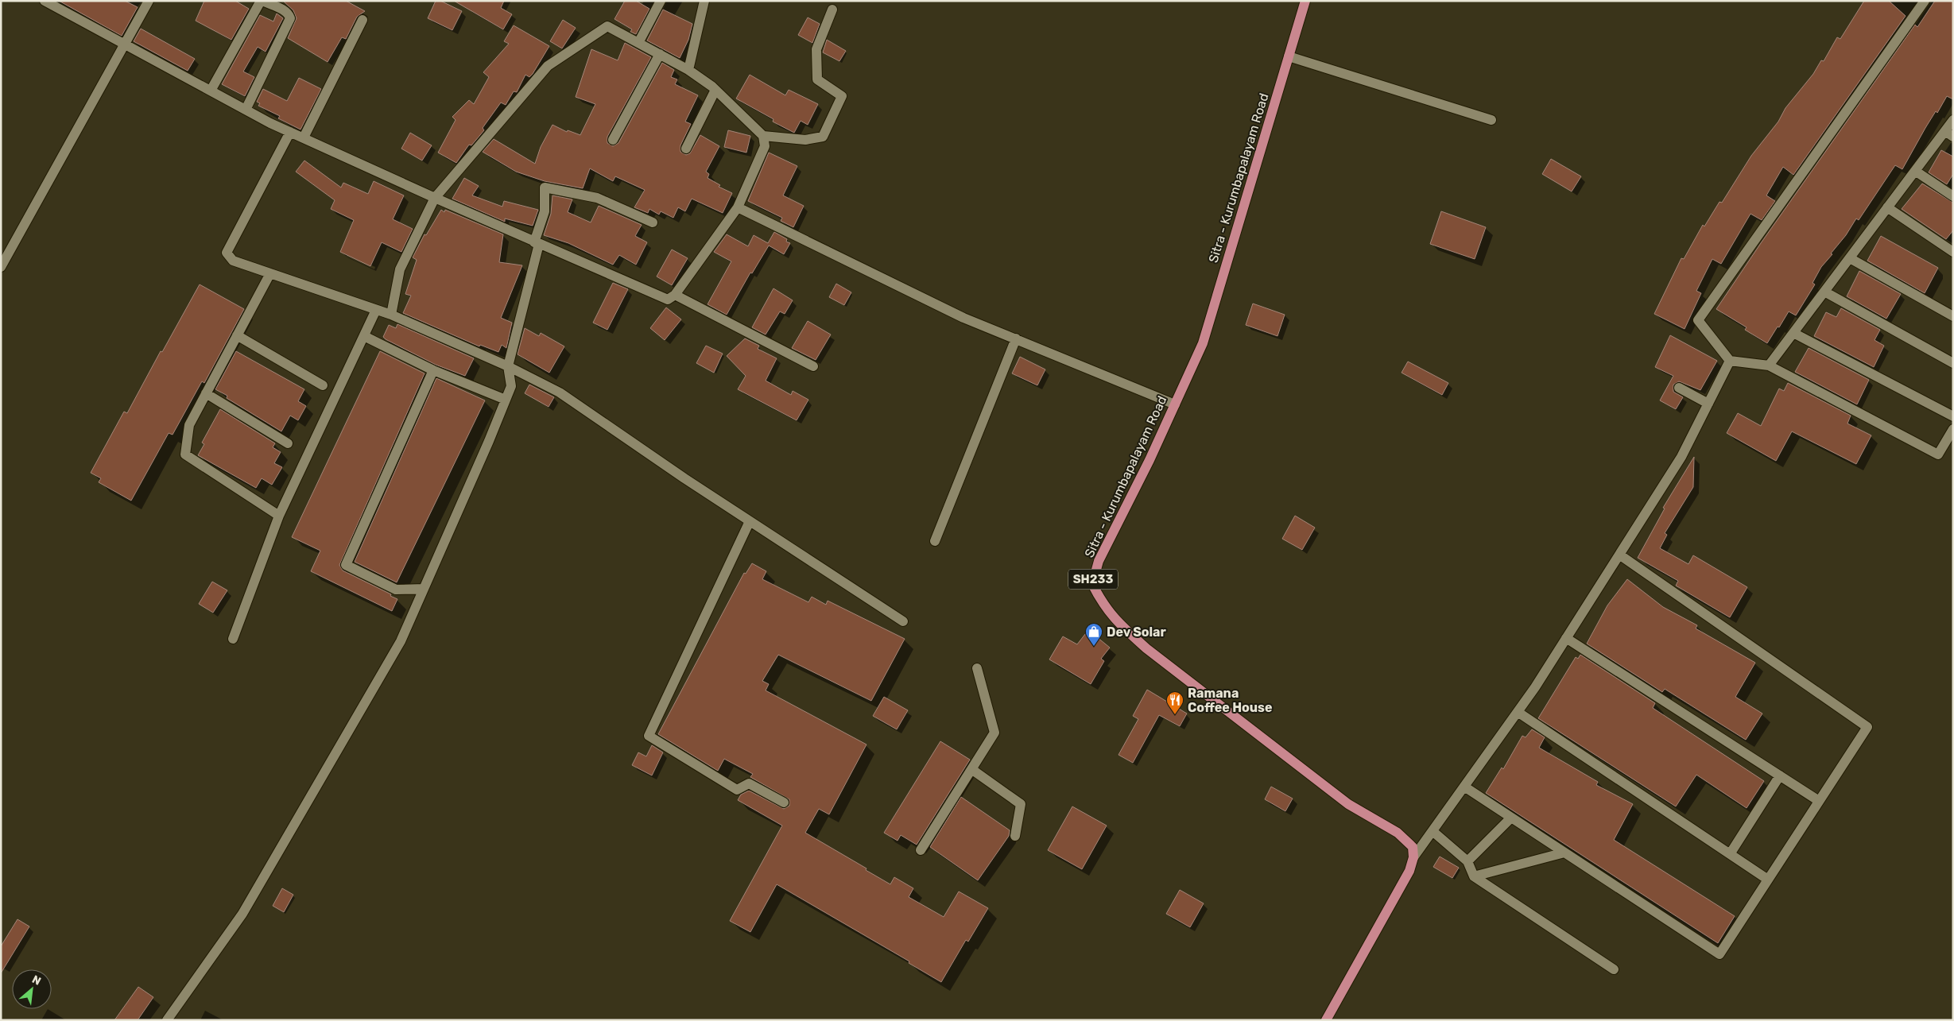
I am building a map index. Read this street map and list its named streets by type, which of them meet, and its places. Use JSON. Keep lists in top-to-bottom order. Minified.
{"streets":{"main road":["Sitra - Kurumbapalayam Road","SH233"]},"places":{"shop":["Dev Solar"],"restaurant":["Ramana Coffee House"]},"north":"top right"}
